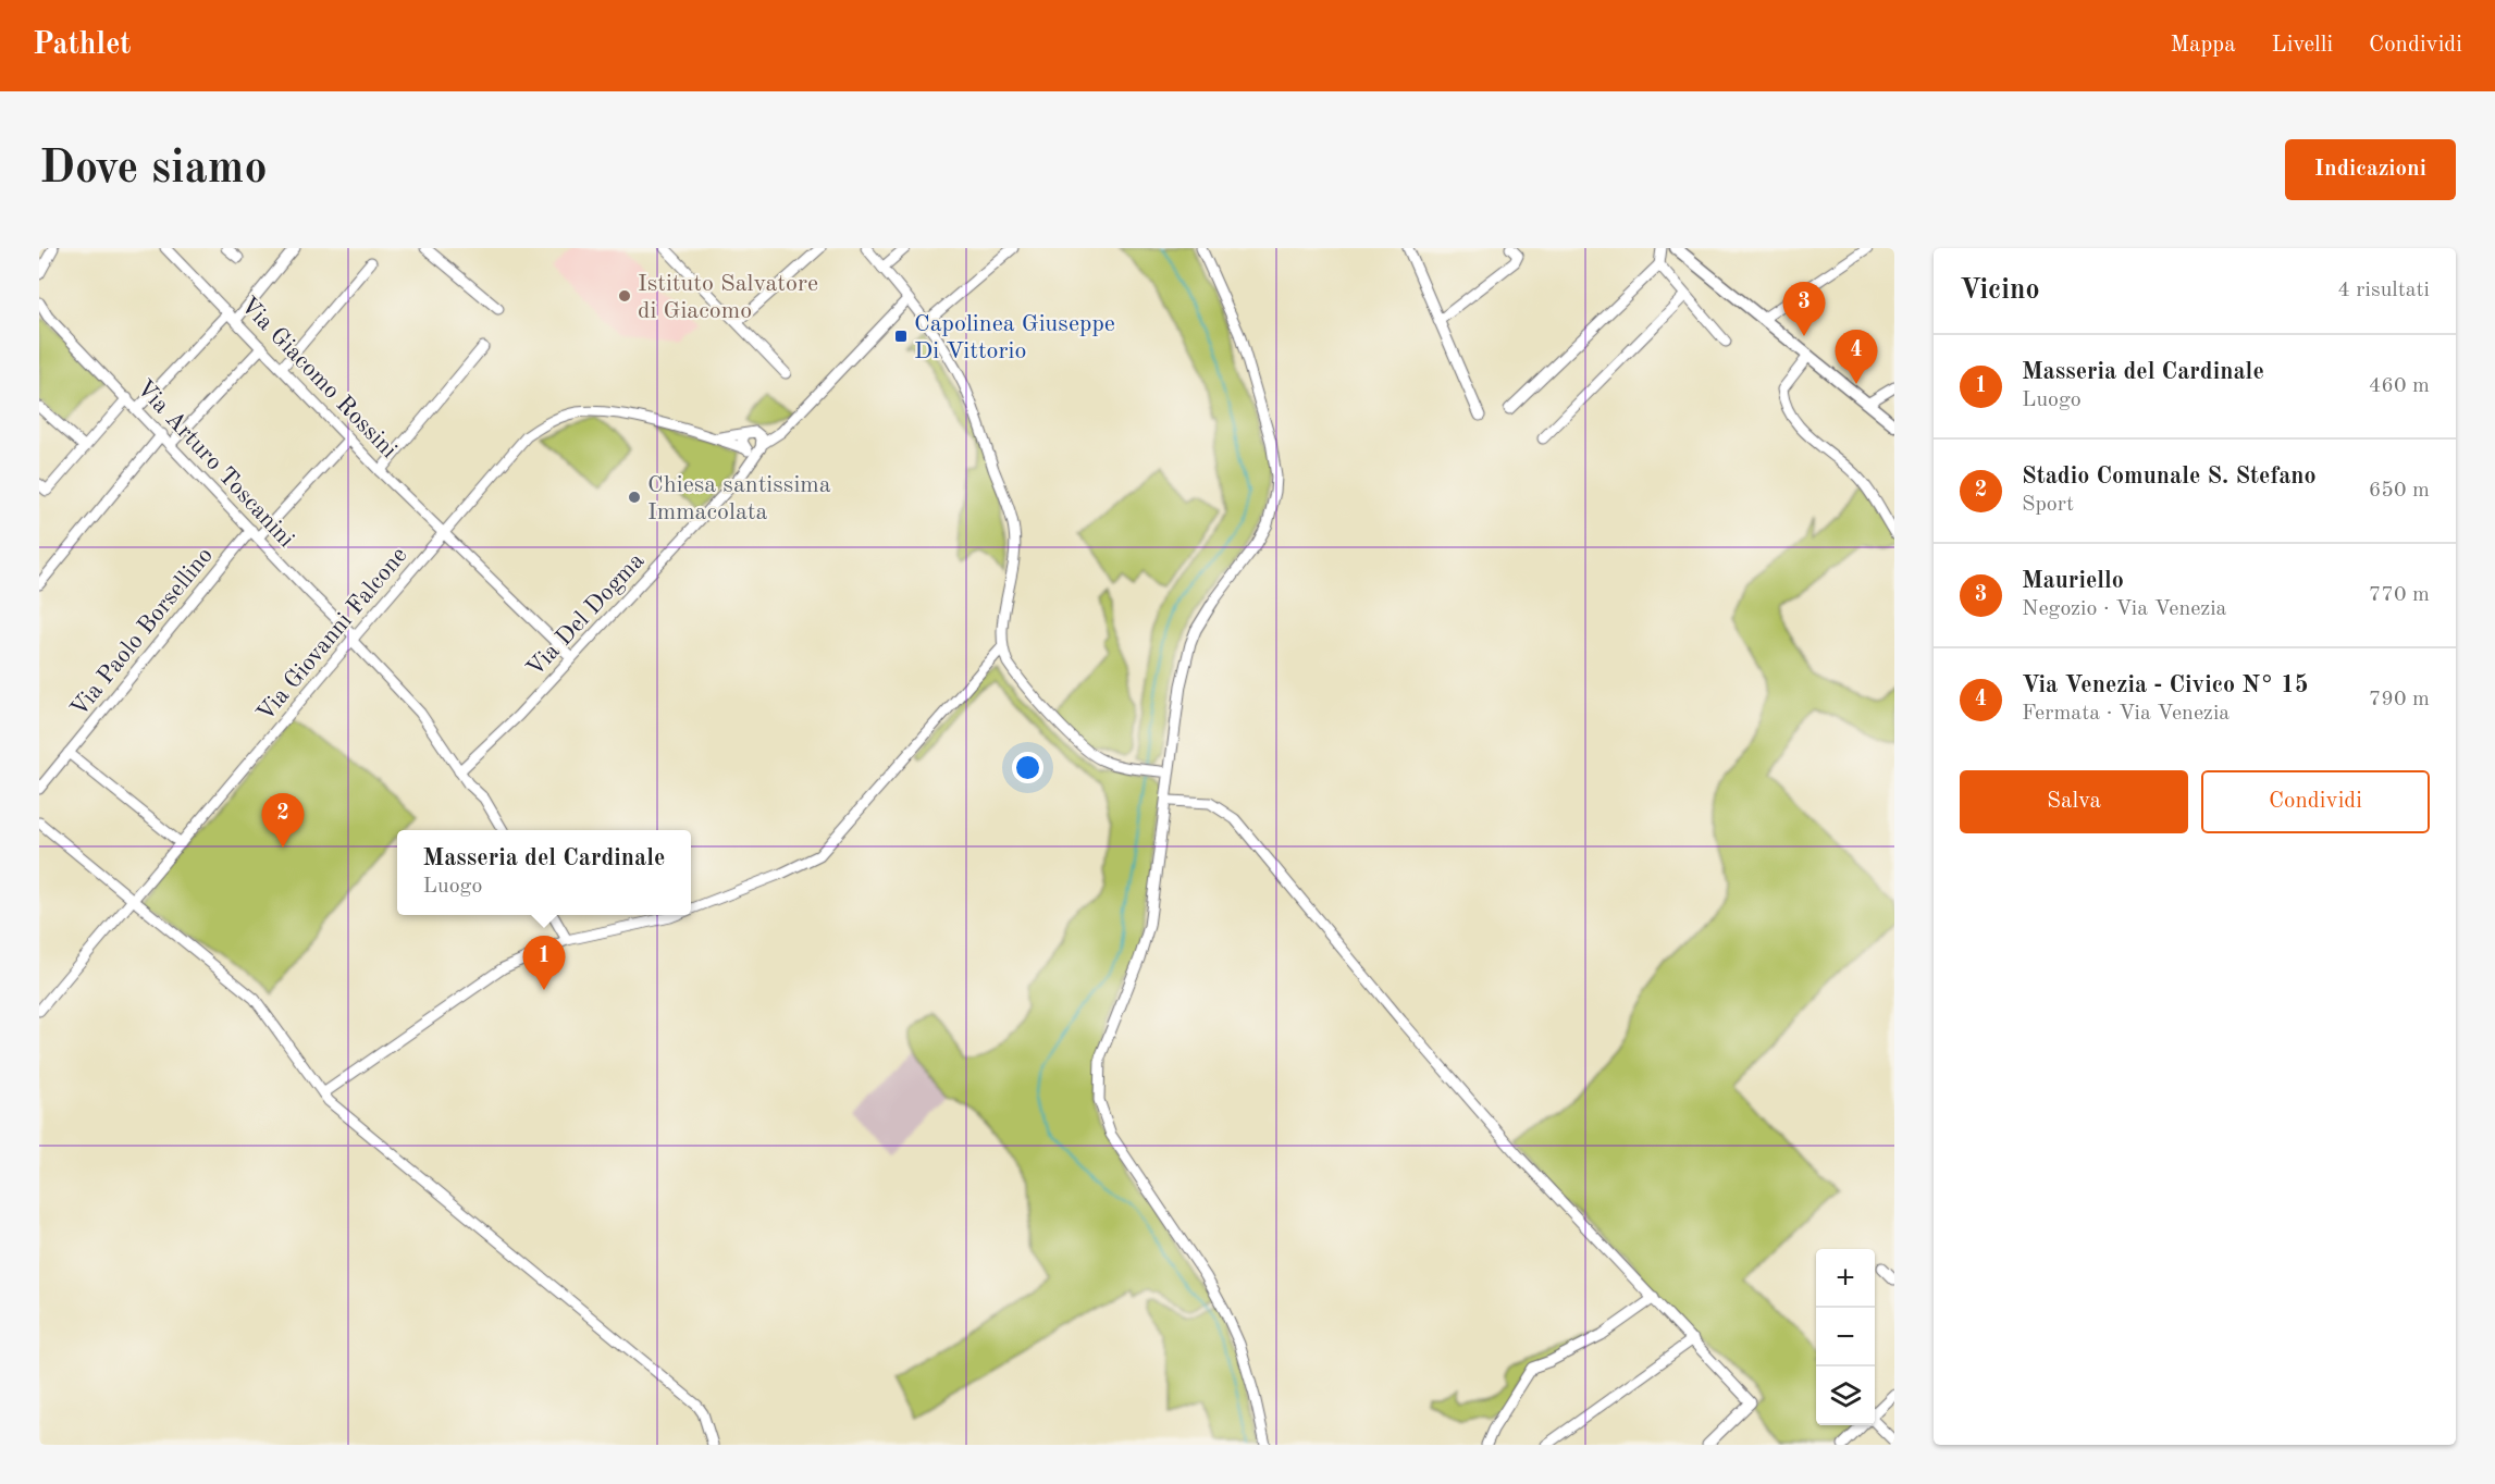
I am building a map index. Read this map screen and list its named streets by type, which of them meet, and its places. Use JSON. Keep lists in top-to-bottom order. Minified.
{"streets":{"street":["Via Giacomo Rossini","Via Arturo Toscanini","Via Del Dogma","Via Paolo Borsellino","Via Giovanni Falcone"]},"crossings":[["Via Giacomo Rossini","Via Del Dogma"],["Via Giacomo Rossini","Via Paolo Borsellino"],["Via Giacomo Rossini","Via Giovanni Falcone"],["Via Arturo Toscanini","Via Del Dogma"],["Via Arturo Toscanini","Via Paolo Borsellino"],["Via Arturo Toscanini","Via Giovanni Falcone"],["Via Del Dogma","Via Giovanni Falcone"]],"places":{"other":["Istituto Salvatore di Giacomo","Chiesa santissima Immacolata"],"transit":["Capolinea Giuseppe Di Vittorio"]},"page":{"header":"Pathlet","nav":["Mappa","Livelli","Condividi"],"buttons":["Indicazioni",["Salva","Condividi"]],"title":"Dove siamo","heading":["Vicino","4 risultati"],"pins":["3","4","2","1"],"list":[{"mark":"1","name":"Masseria del Cardinale","note":"Luogo","value":"460 m"},{"mark":"2","name":"Stadio Comunale S. Stefano","note":"Sport","value":"650 m"},{"mark":"3","name":"Mauriello","note":"Negozio · Via Venezia","value":"770 m"},{"mark":"4","name":"Via Venezia - Civico N° 15","note":"Fermata · Via Venezia","value":"790 m"}],"popup":["Masseria del Cardinale","Luogo"],"map_buttons":["+","−"]}}
